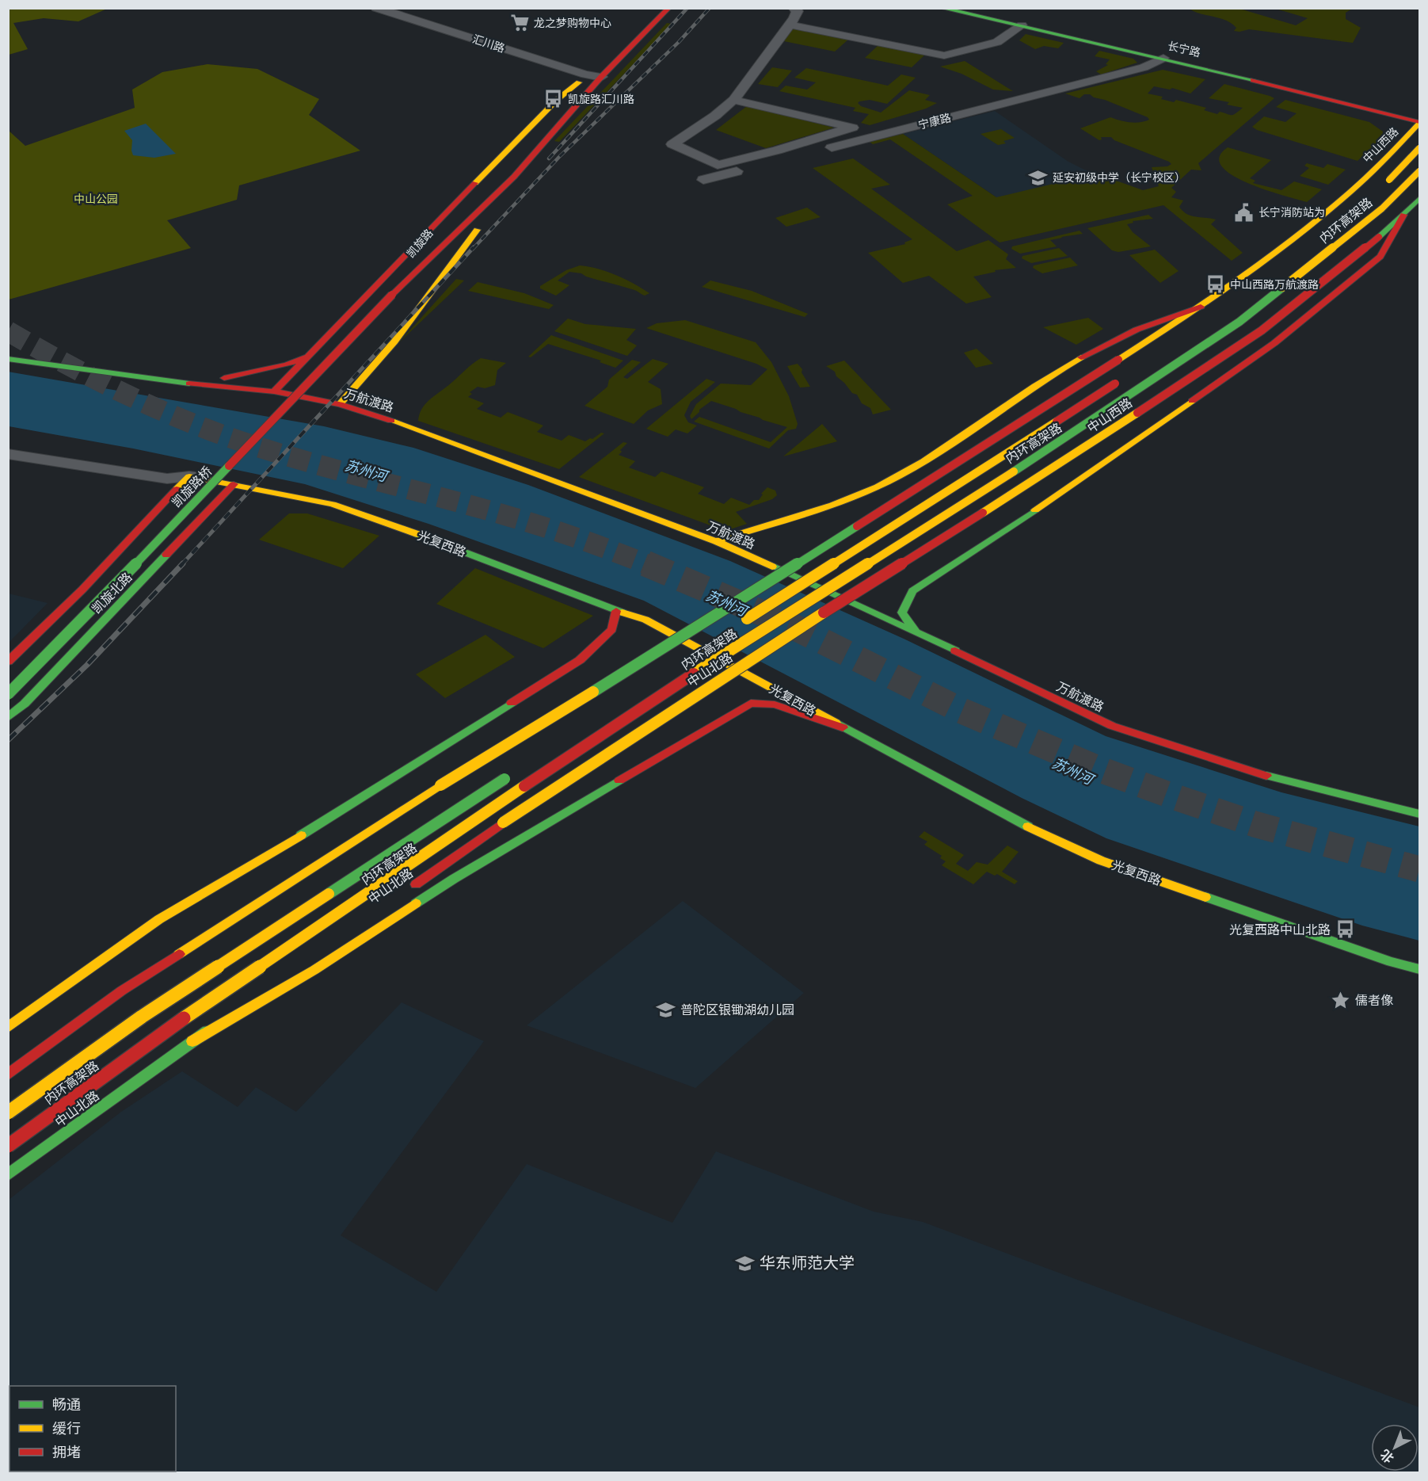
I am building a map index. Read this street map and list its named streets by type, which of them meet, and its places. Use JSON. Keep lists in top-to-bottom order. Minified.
{"streets":{"main road":["长宁路","中山西路","内环高架路","凯旋路","万航渡路","凯旋路桥","光复西路","凯旋北路","中山北路"],"street":["汇川路","宁康路"]},"crossings":[["汇川路","凯旋路"],["长宁路","宁康路"],["长宁路","中山西路"],["中山西路","万航渡路"],["中山西路","中山北路"],["凯旋路","万航渡路"],["凯旋路","凯旋路桥"],["光复西路","凯旋北路"]],"water":["苏州河"],"parks":["中山公园"],"places":{"supermarket":["龙之梦购物中心"],"bus stop":["凯旋路汇川路","中山西路万航渡路","光复西路中山北路"],"school or university":["延安初级中学（长宁校区）","普陀区银锄湖幼儿园","华东师范大学"],"public building":["长宁消防站为"],"place":["儒者像"]},"legend":["畅通","缓行","拥堵"],"north":"bottom left"}
